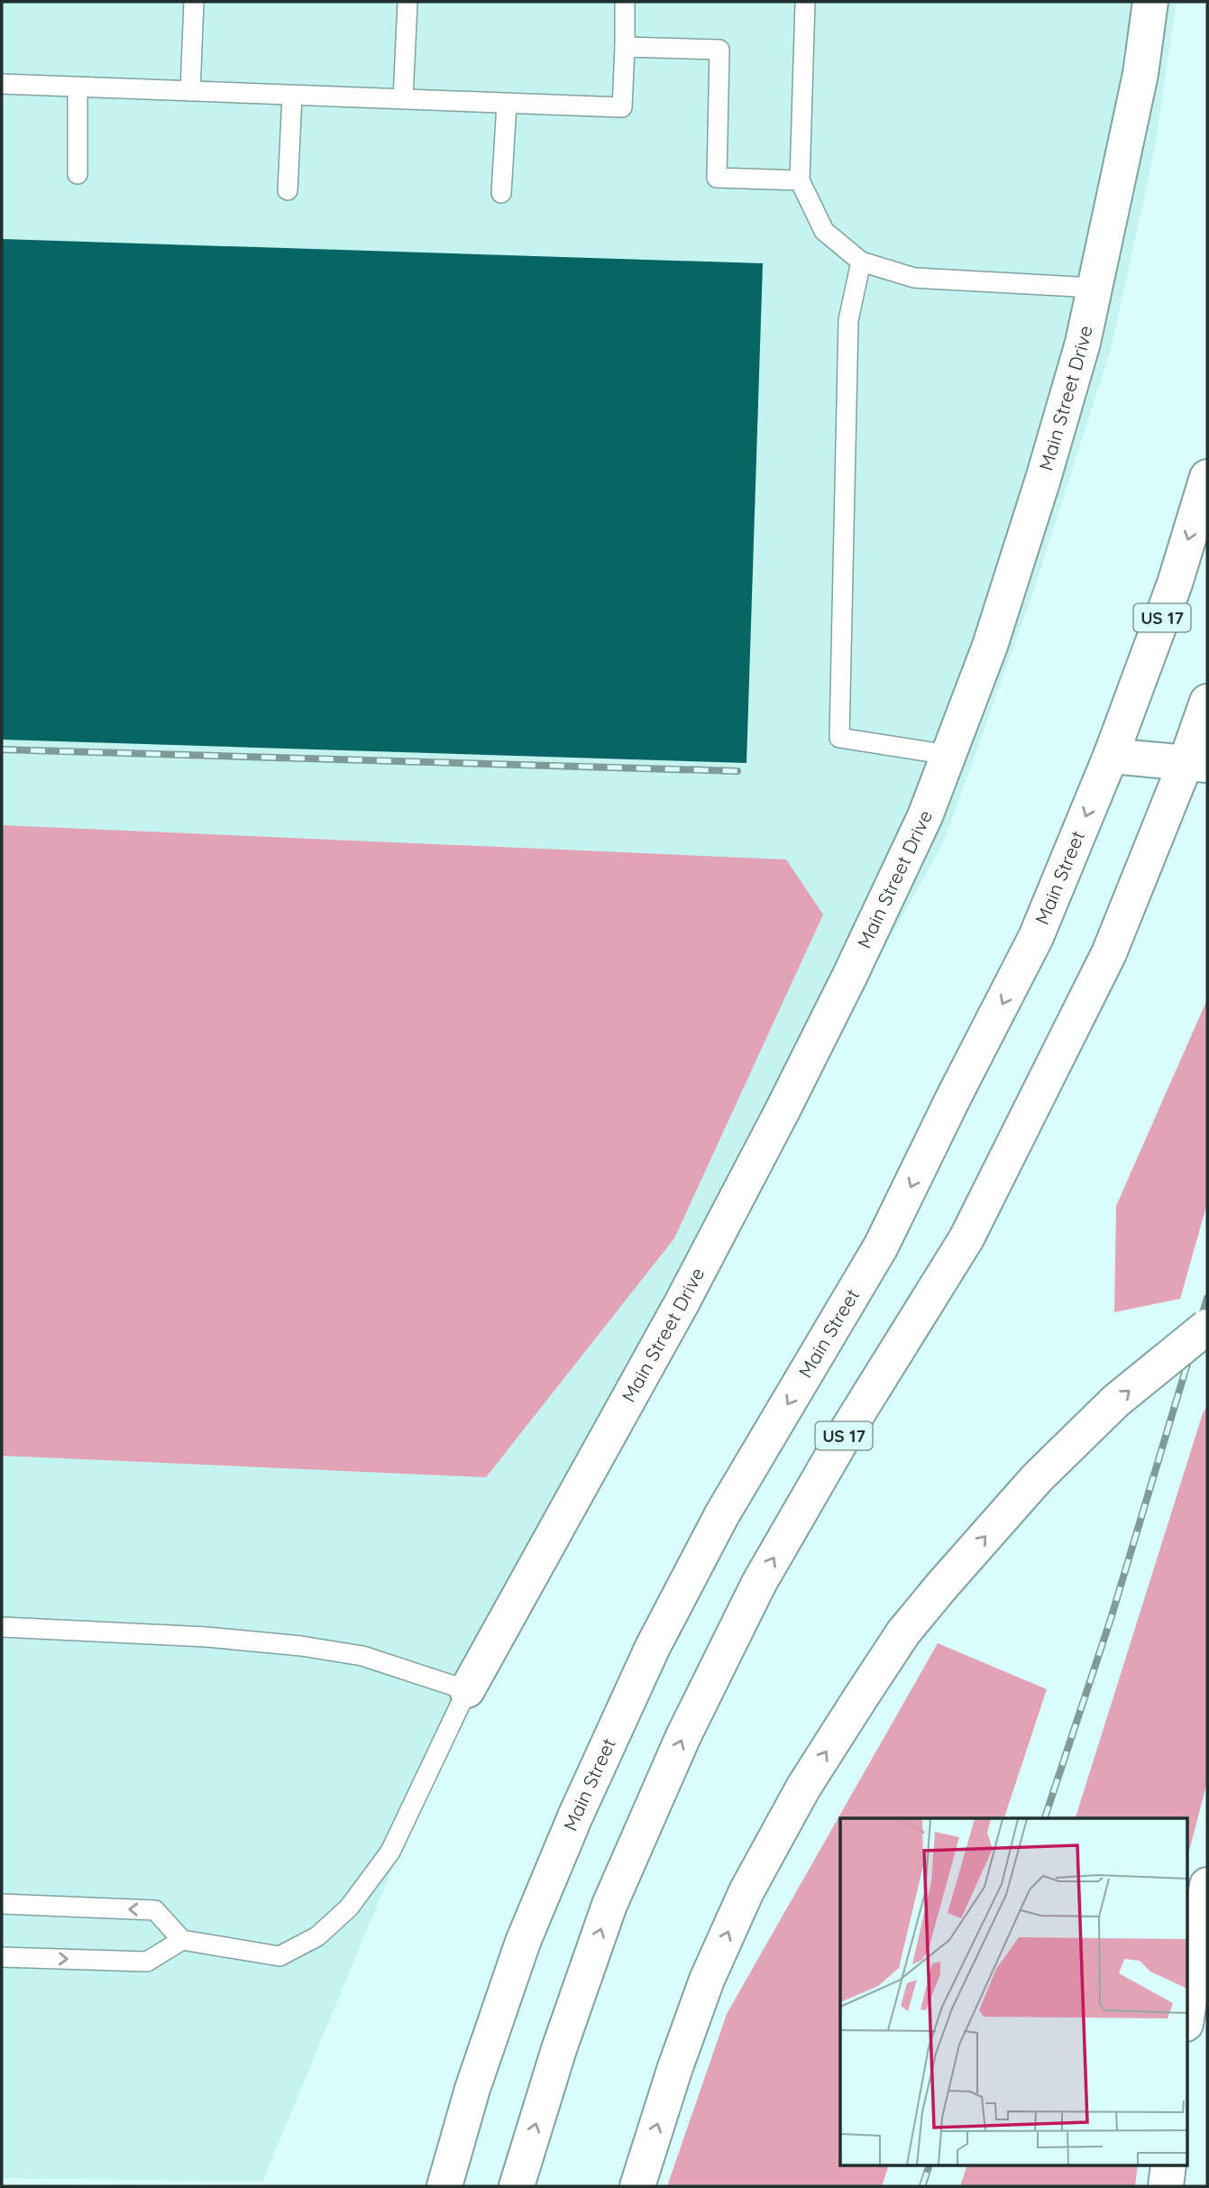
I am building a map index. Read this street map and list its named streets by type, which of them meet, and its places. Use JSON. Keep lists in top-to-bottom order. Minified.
{"streets":{"main road":["Main Street Drive","US 17","Main Street"]}}
